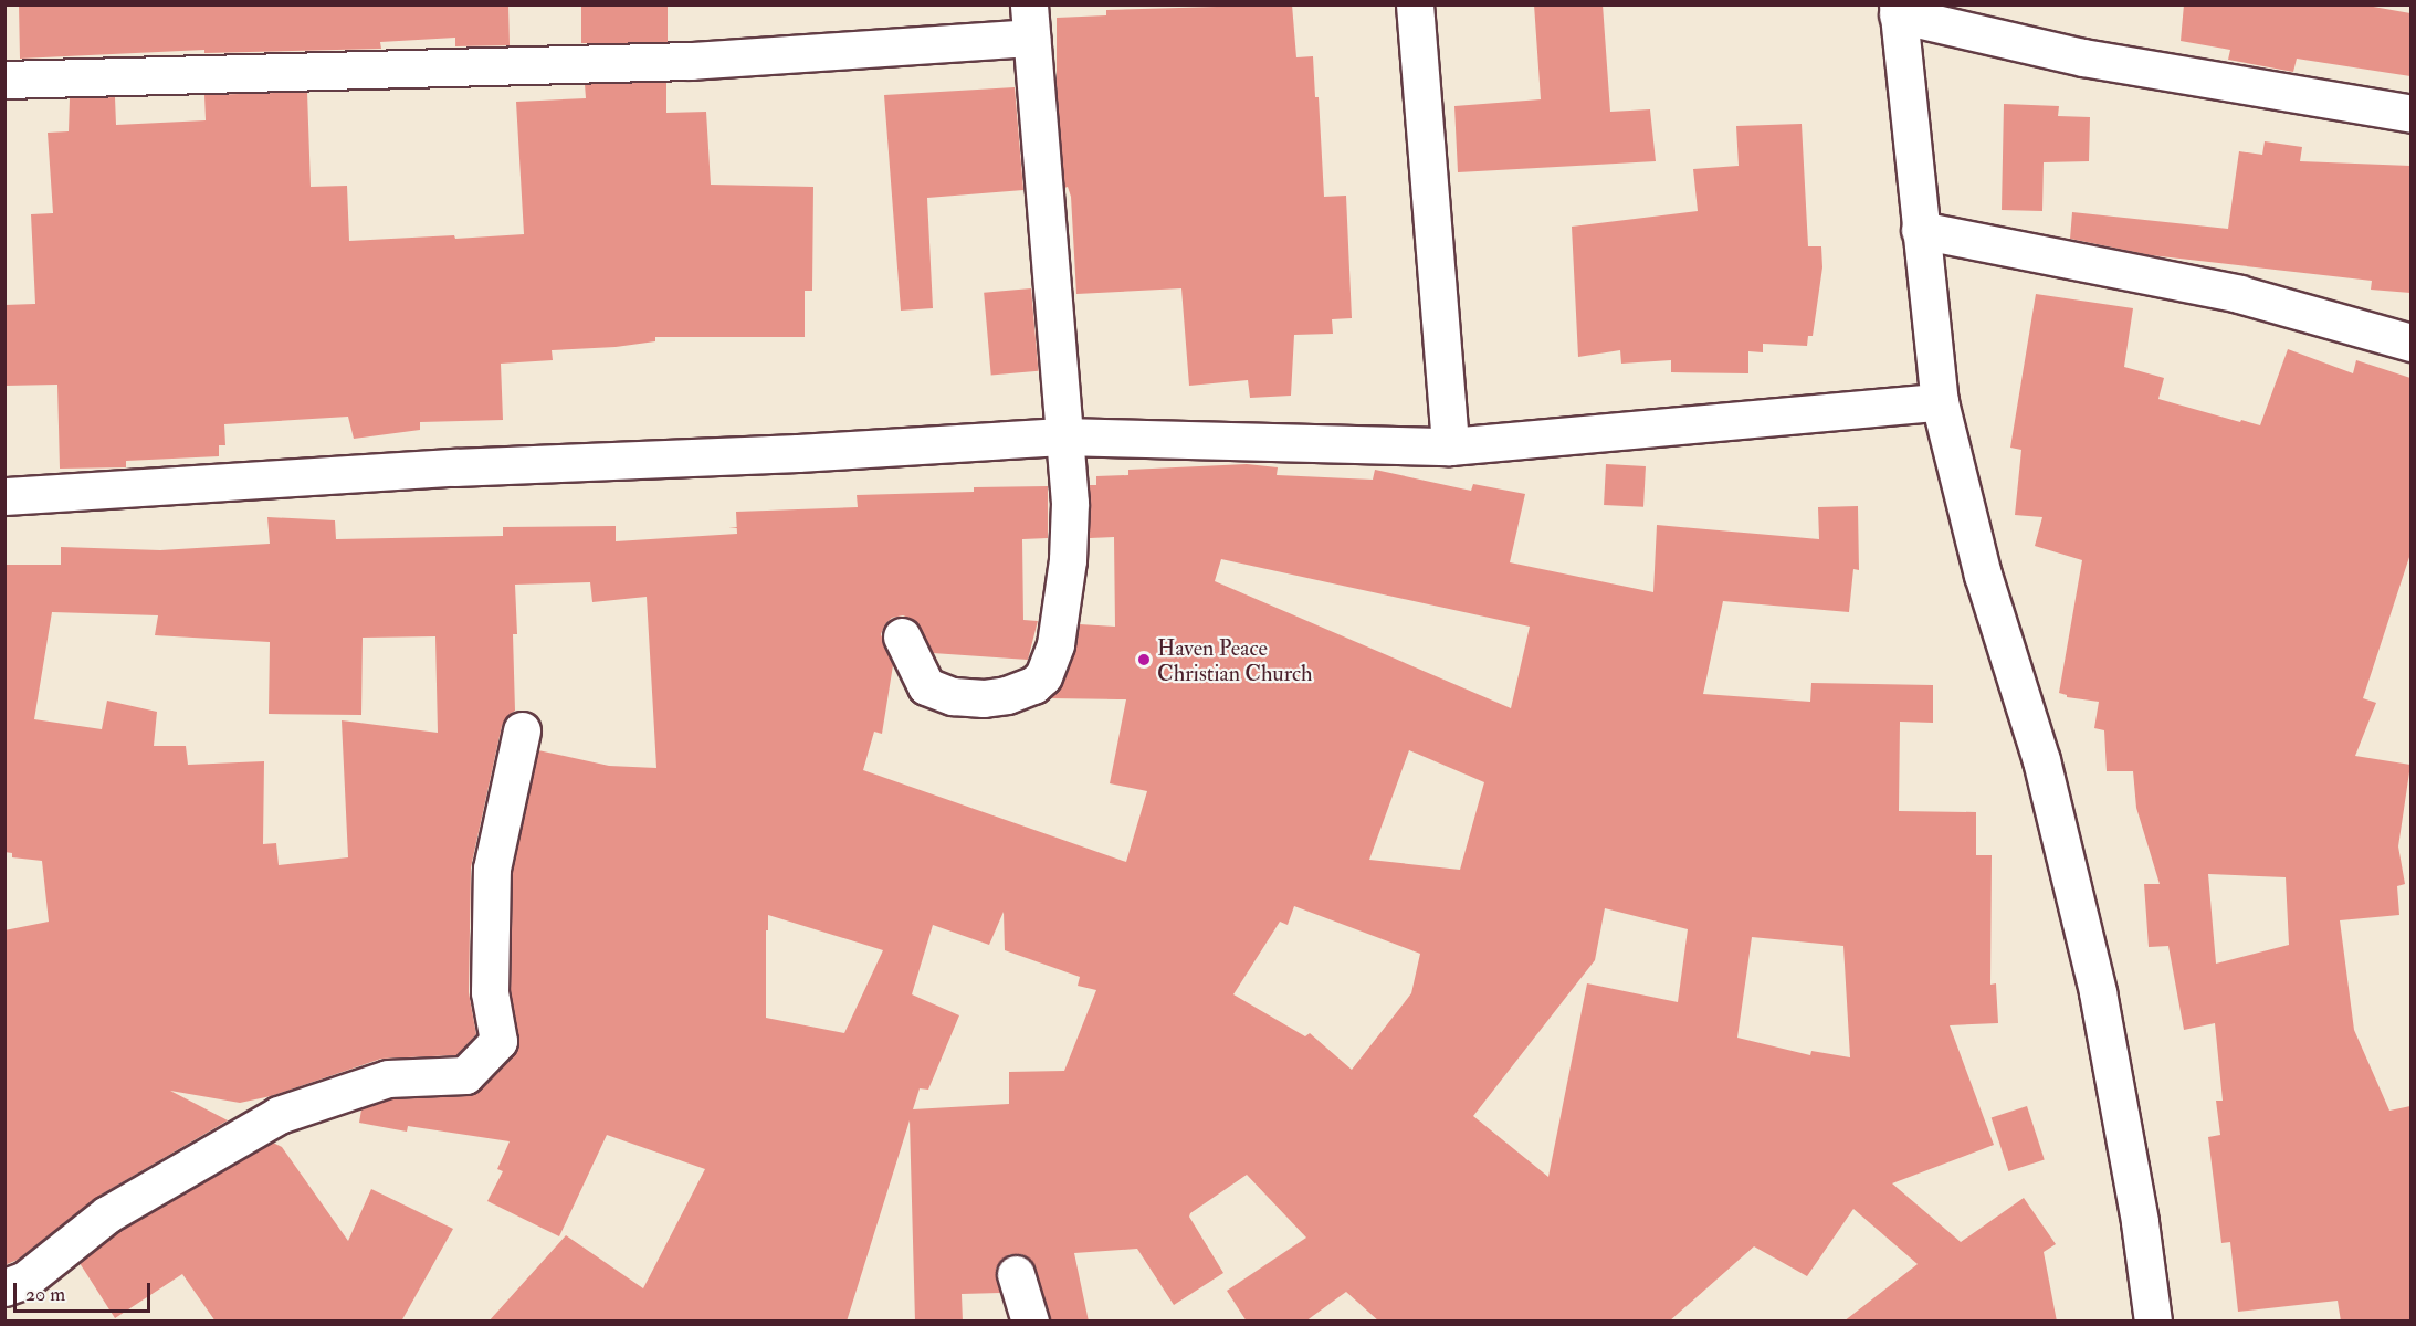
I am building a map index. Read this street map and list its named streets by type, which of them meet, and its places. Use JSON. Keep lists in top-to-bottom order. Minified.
{"places":["Haven Peace Christian Church"],"scale_bar":"20 m"}
